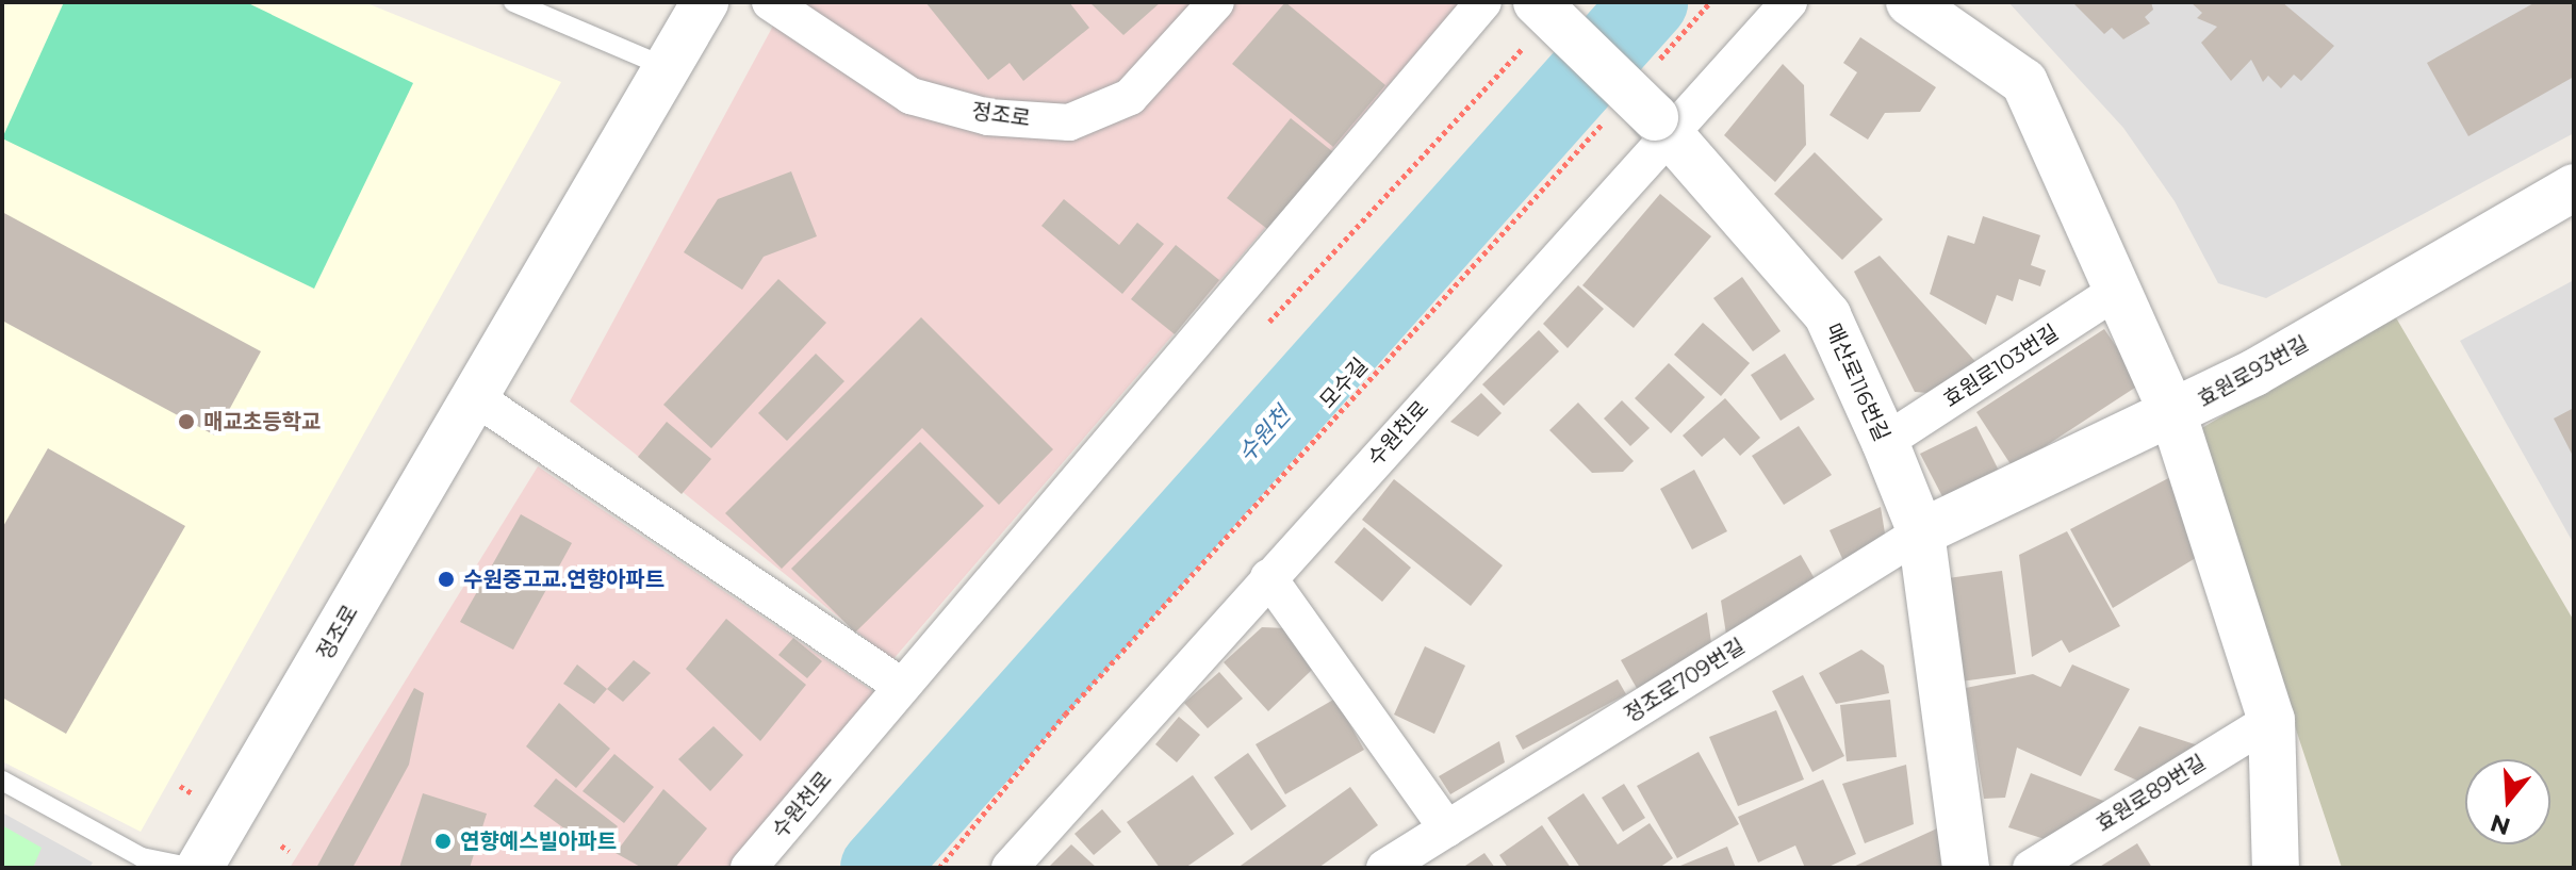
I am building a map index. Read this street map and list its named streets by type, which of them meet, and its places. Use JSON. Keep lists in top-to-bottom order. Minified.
{"streets":{"street":["정조로","효원로103번길","효원로93번길","매산로116번길","수원천로","정조로709번길","효원로89번길"],"path":["모수길"]},"crossings":[["효원로103번길","매산로116번길"],["효원로93번길","매산로116번길"],["효원로93번길","정조로709번길"],["매산로116번길","모수길"],["매산로116번길","수원천로"],["매산로116번길","정조로709번길"],["모수길","수원천로"]],"water":["수원천"],"places":["매교초등학교","수원중고교.연향아파트","연향예스빌아파트"],"north":"bottom"}
